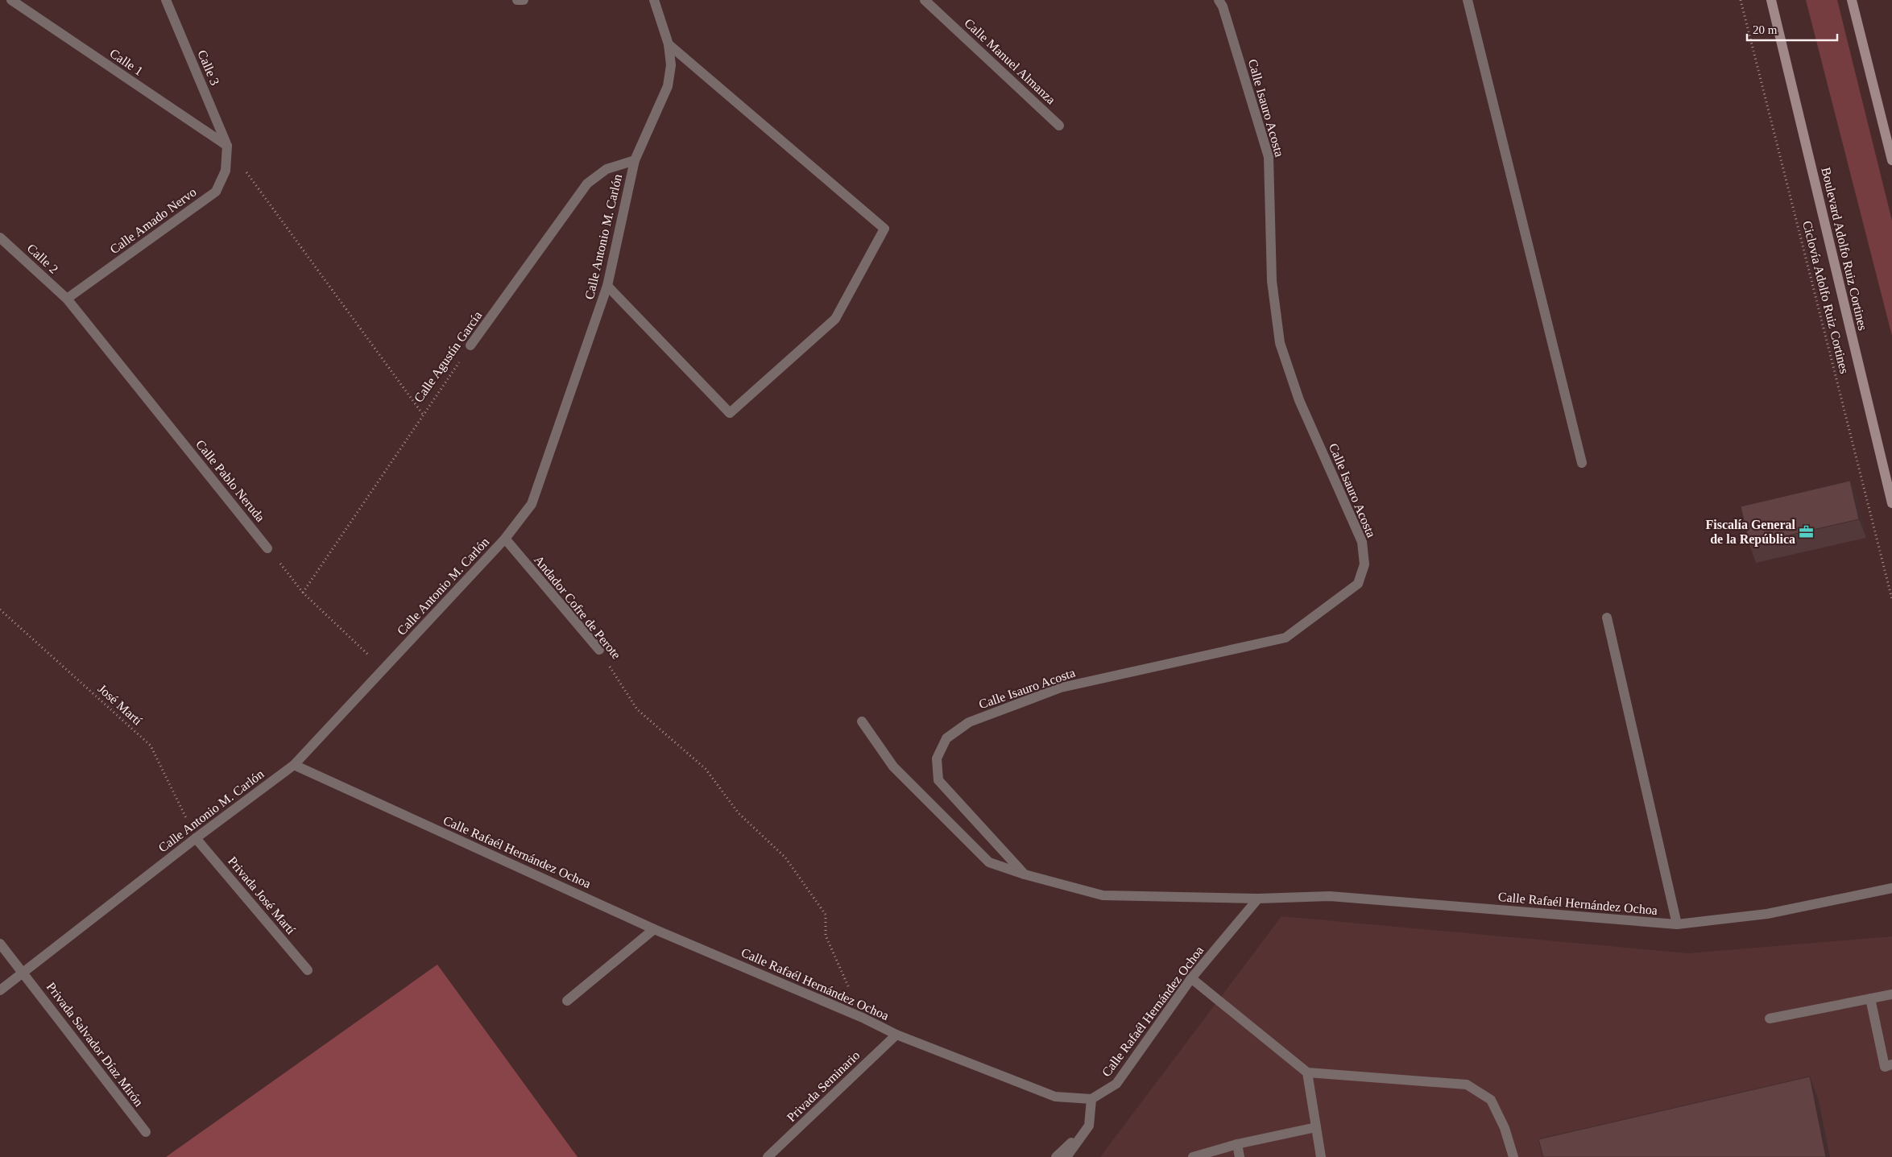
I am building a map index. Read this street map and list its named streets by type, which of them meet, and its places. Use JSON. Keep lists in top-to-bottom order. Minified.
{"streets":{"main road":["Boulevard Adolfo Ruiz Cortines"],"street":["Calle Manuel Almanza","Calle 1","Calle 3","Calle Isauro Acosta","Calle Amado Nervo","Calle Antonio M. Carlón","Calle 2","Calle Agustín García","Calle Pablo Neruda","Andador Cofre de Perote","Calle Rafaél Hernández Ochoa","Privada José Martí","Privada Salvador Díaz Mirón","Privada Seminario"],"path":["Ciclovía Adolfo Ruiz Cortines","José Martí"]},"crossings":[["Calle 1","Calle 3"],["Calle 1","Calle Amado Nervo"],["Calle 3","Calle Amado Nervo"],["Calle Isauro Acosta","Calle Rafaél Hernández Ochoa"],["Calle Amado Nervo","Calle 2"],["Calle Amado Nervo","Calle Pablo Neruda"],["Calle Antonio M. Carlón","Calle Agustín García"],["Calle Antonio M. Carlón","Andador Cofre de Perote"],["Calle Antonio M. Carlón","José Martí"],["Calle Antonio M. Carlón","Calle Rafaél Hernández Ochoa"],["Calle Antonio M. Carlón","Privada José Martí"],["Calle Antonio M. Carlón","Privada Salvador Díaz Mirón"],["Calle 2","Calle Pablo Neruda"],["Andador Cofre de Perote","Calle Rafaél Hernández Ochoa"],["José Martí","Privada José Martí"],["Calle Rafaél Hernández Ochoa","Privada Seminario"]],"places":{"office":["Fiscalía General de la República"]},"scale_bar":"20 m"}
